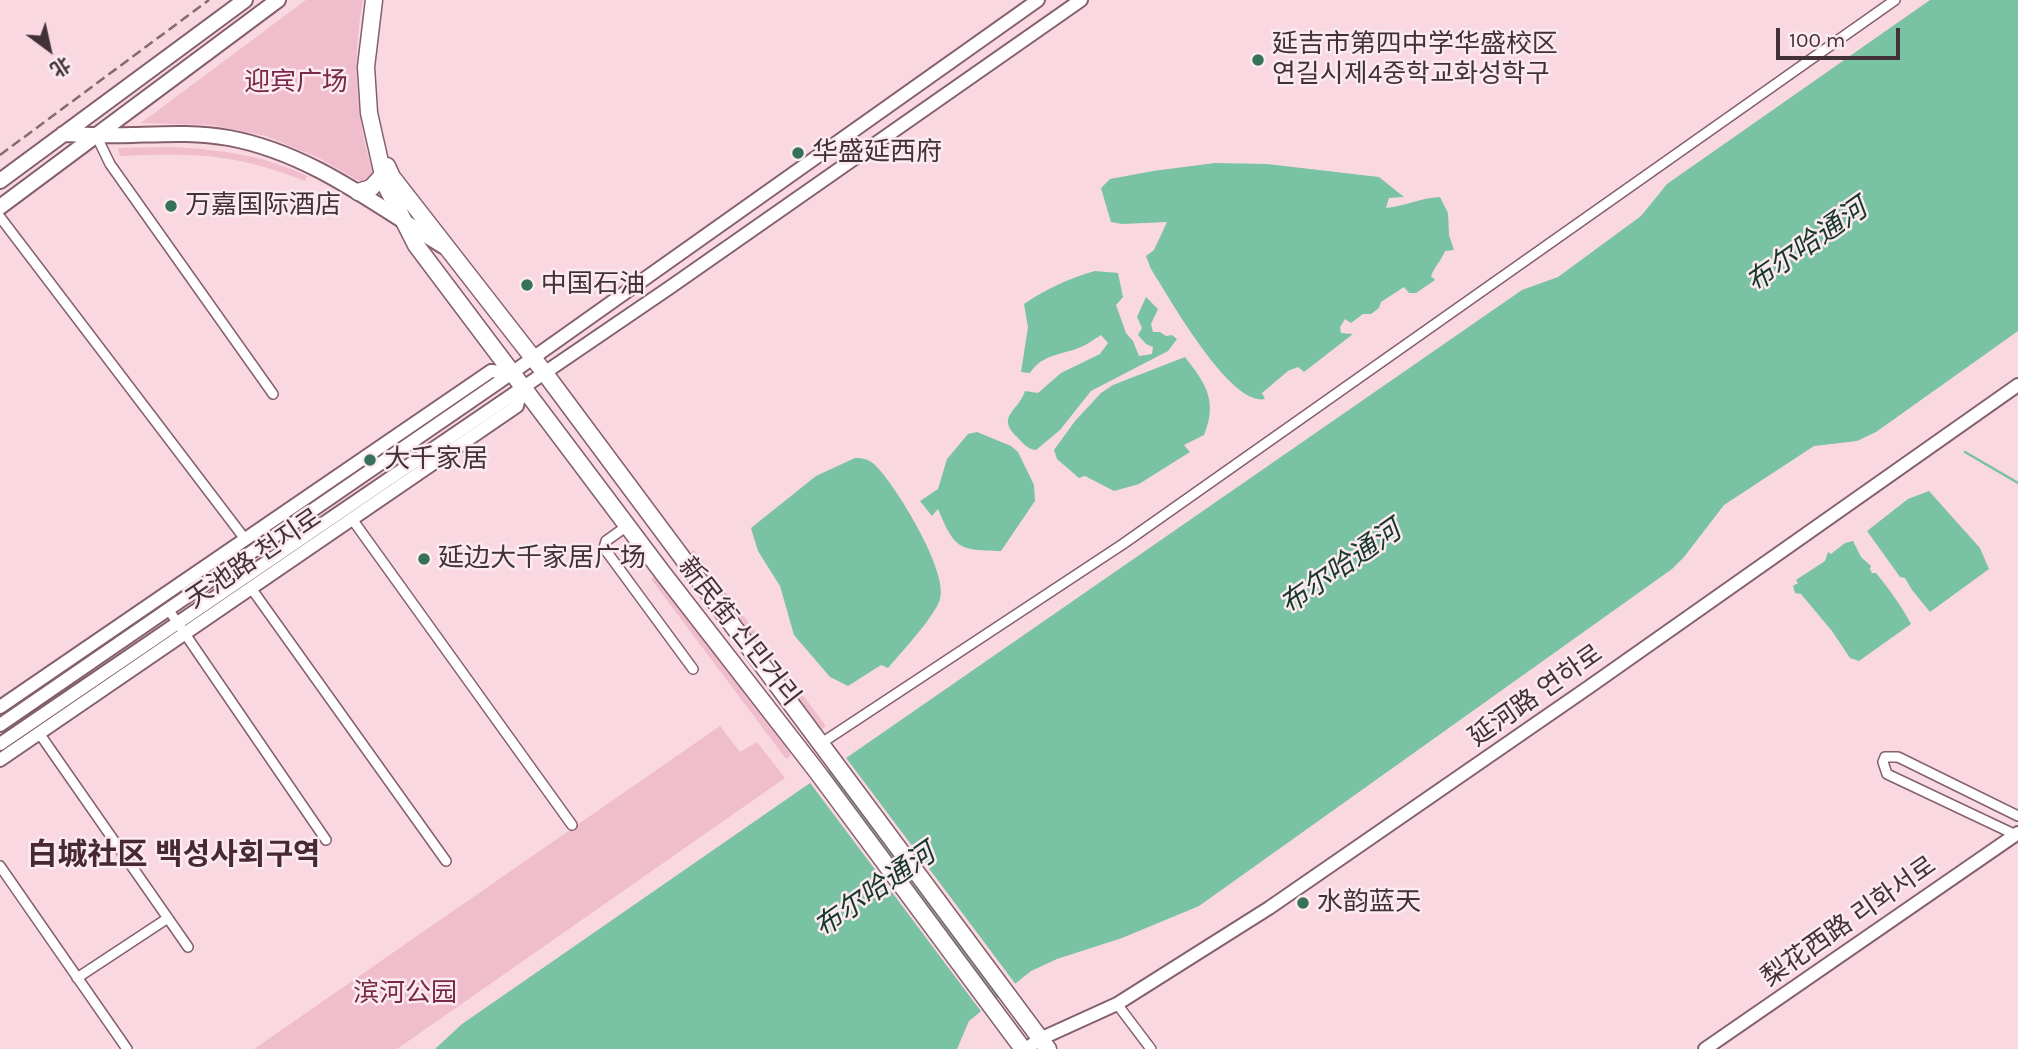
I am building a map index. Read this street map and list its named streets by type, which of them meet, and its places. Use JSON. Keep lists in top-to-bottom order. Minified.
{"streets":{"highway":["新民街 신민거리"],"main road":["天池路 천지로","延河路 연하로","梨花西路 리화서로"]},"crossings":[["天池路 천지로","新民街 신민거리"],["新民街 신민거리","延河路 연하로"]],"districts":["白城社区 백성사회구역"],"water":["布尔哈通河"],"parks":["迎宾广场","滨河公园"],"places":["延吉市第四中学华盛校区 연길시제4중학교화성학구","华盛延西府","万嘉国际酒店","中国石油","大千家居","延边大千家居广场","水韵蓝天"],"scale_bar":"100 m","north":"bottom right"}
